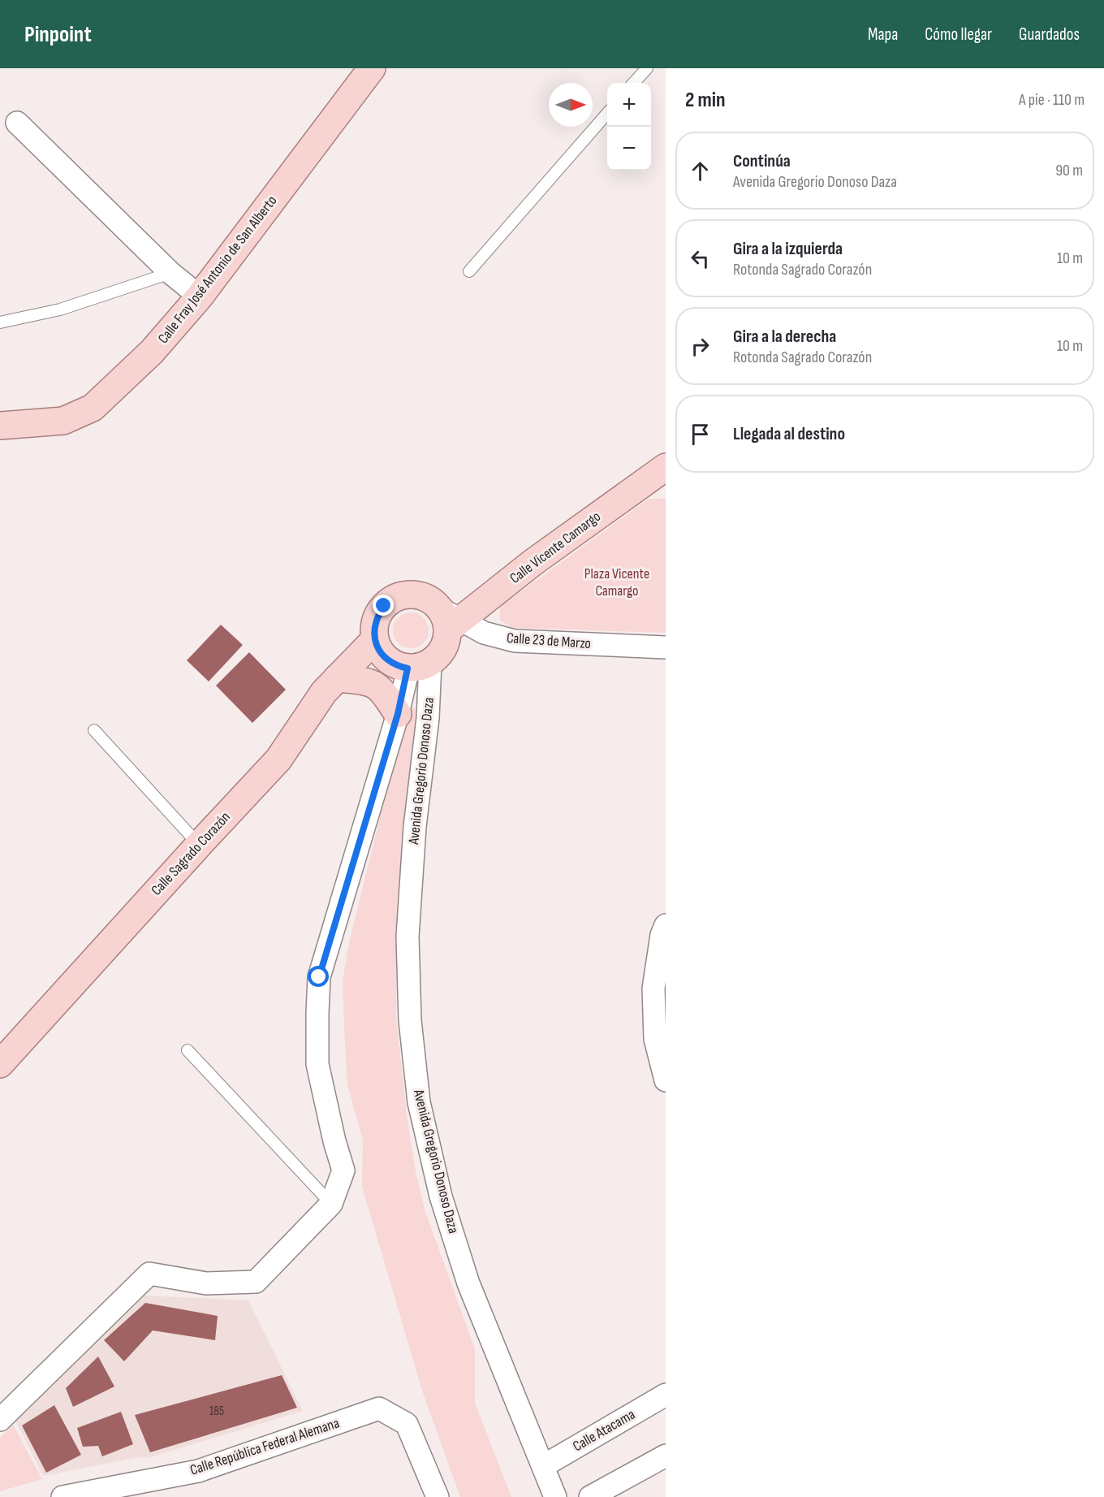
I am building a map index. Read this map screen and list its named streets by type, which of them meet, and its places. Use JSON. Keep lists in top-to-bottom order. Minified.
{"streets":{"main road":["Calle Fray José Antonio de San Alberto","Calle Vicente Camargo","Calle Sagrado Corazón"],"street":["Calle 23 de Marzo","Avenida Gregorio Donoso Daza","Calle Atacama","Calle República Federal Alemana"]},"crossings":[["Calle Vicente Camargo","Calle 23 de Marzo"],["Calle Vicente Camargo","Avenida Gregorio Donoso Daza"],["Calle Vicente Camargo","Calle Sagrado Corazón"],["Calle 23 de Marzo","Avenida Gregorio Donoso Daza"],["Calle 23 de Marzo","Calle Sagrado Corazón"],["Avenida Gregorio Donoso Daza","Calle Sagrado Corazón"],["Avenida Gregorio Donoso Daza","Calle Atacama"]],"parks":["Plaza Vicente Camargo"],"house_numbers":["185"],"north":"right","page":{"header":"Pinpoint","nav":["Mapa","Cómo llegar","Guardados"],"heading":["2 min","A pie · 110 m"],"map_buttons":["+","−"],"list":[["Continúa","Avenida Gregorio Donoso Daza","90 m"],["Gira a la izquierda","Rotonda Sagrado Corazón","10 m"],["Gira a la derecha","Rotonda Sagrado Corazón","10 m"],"Llegada al destino"]}}
